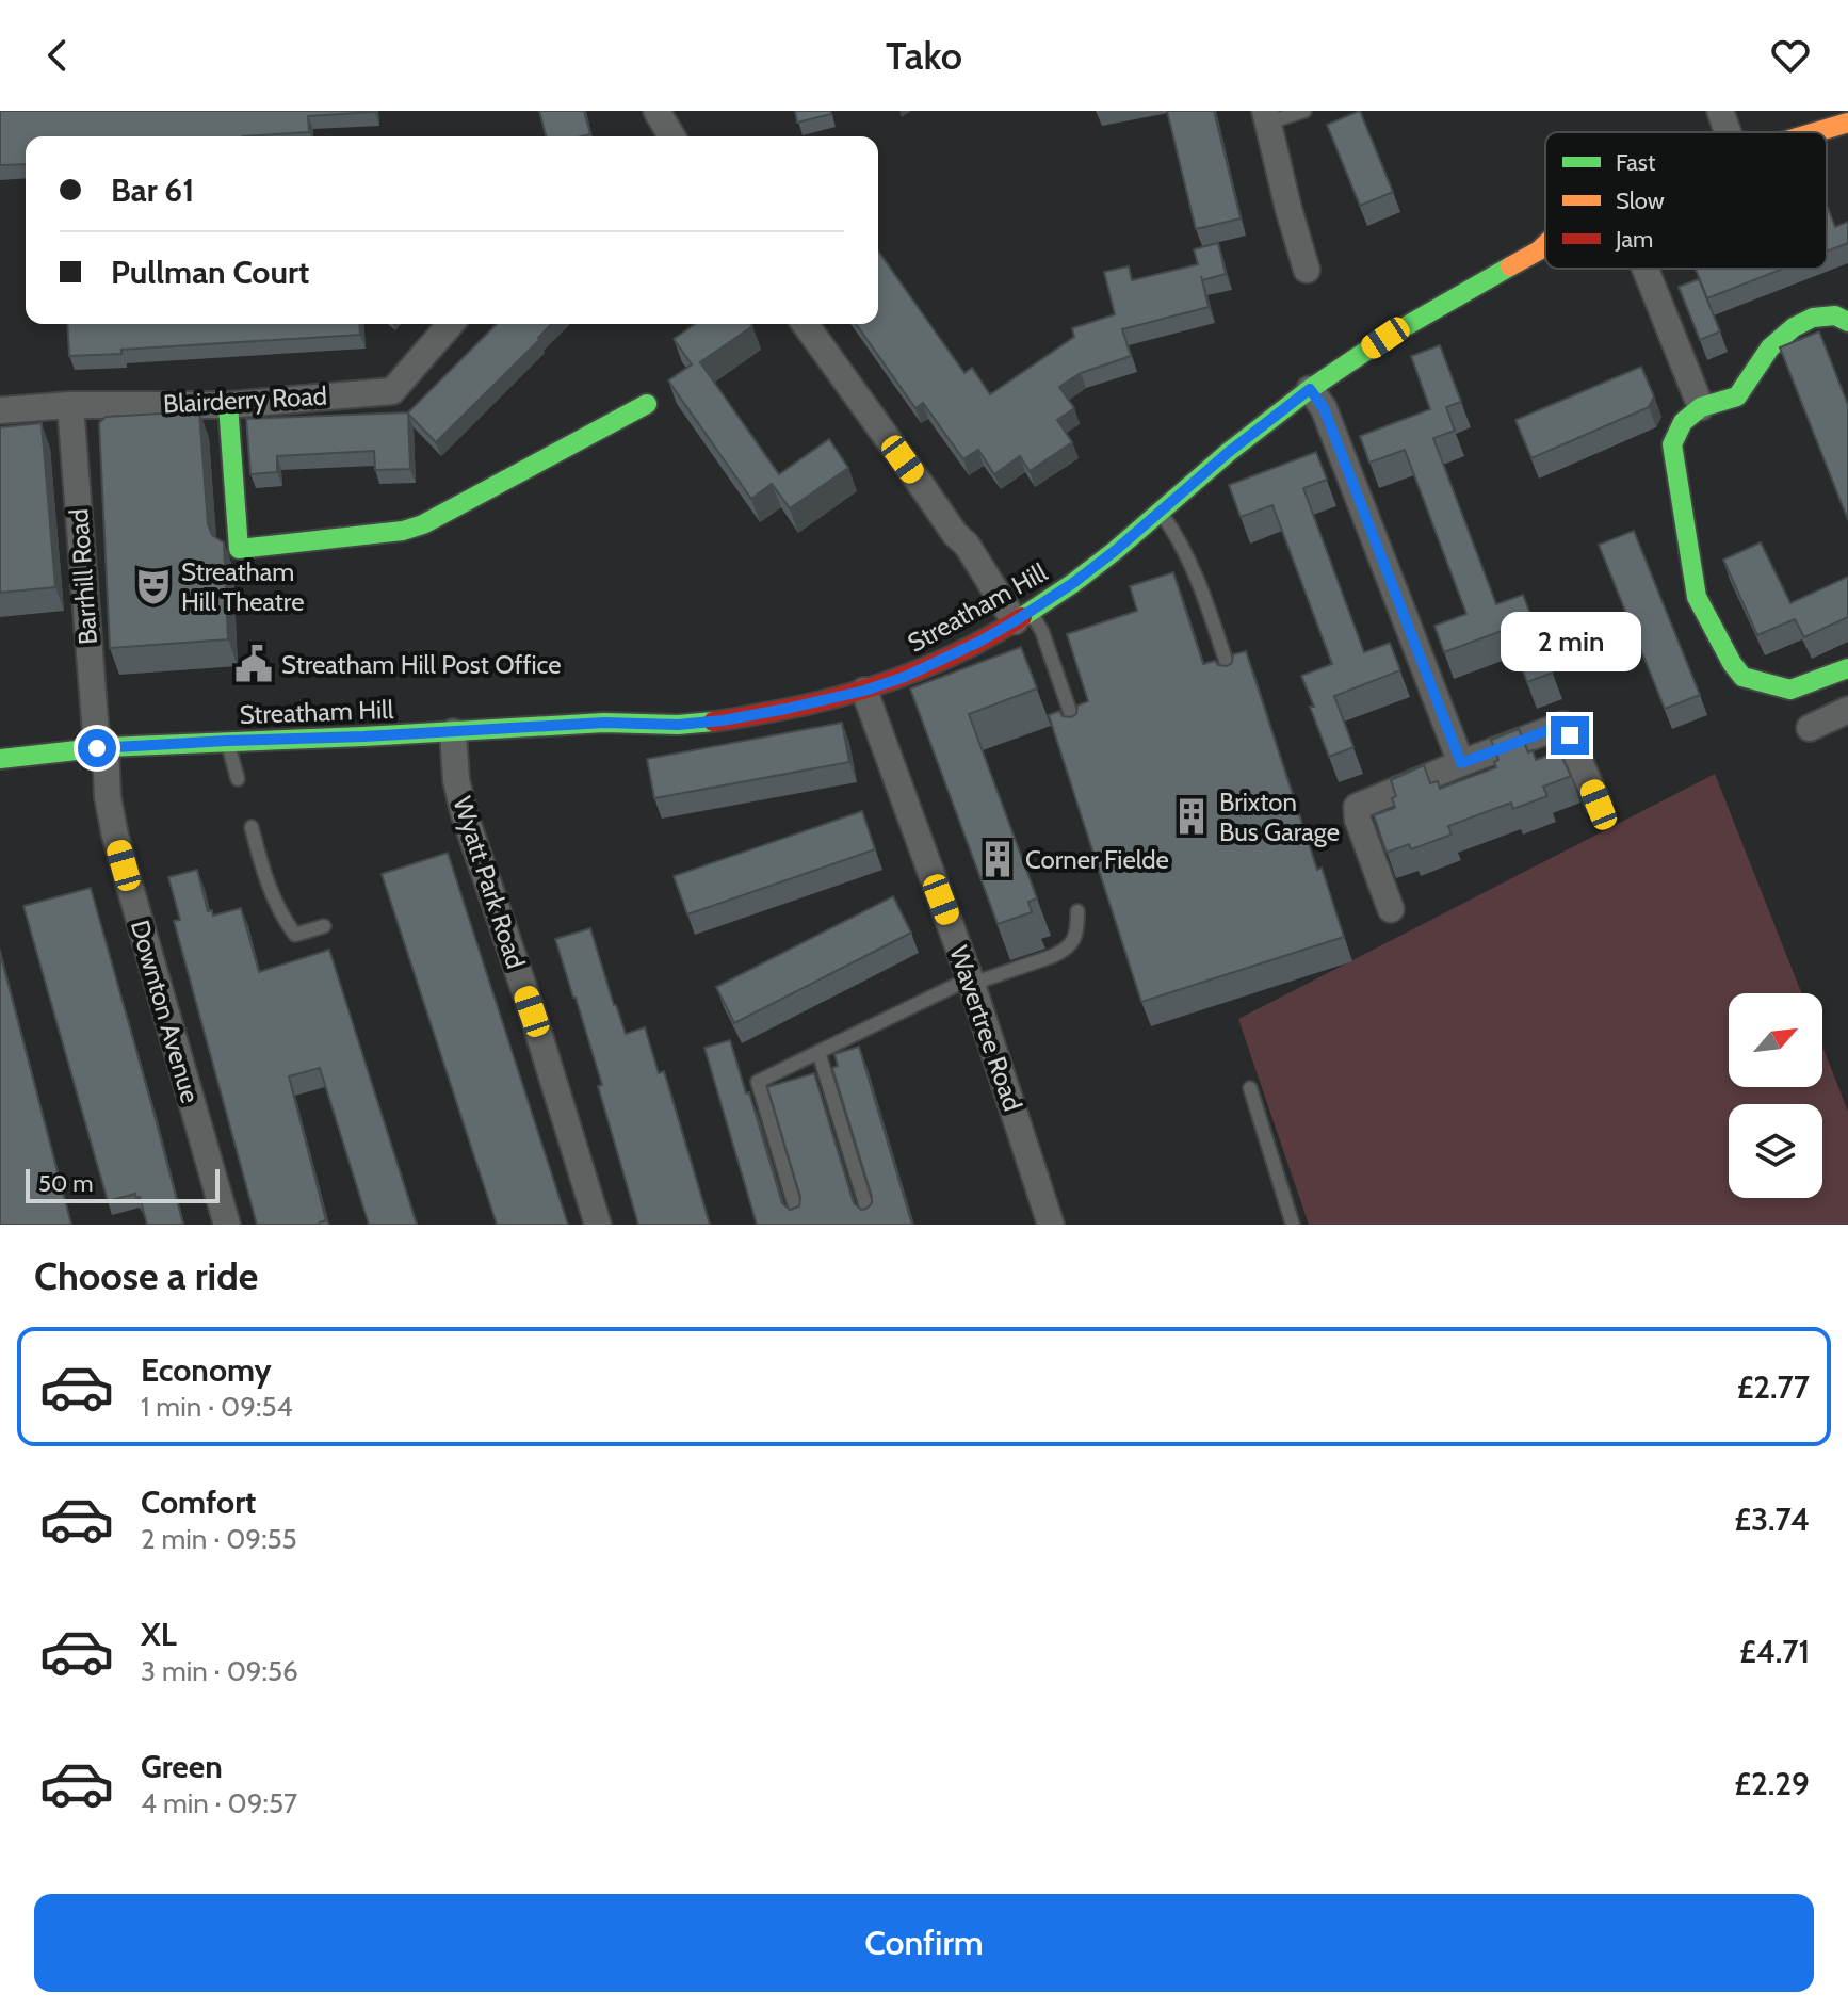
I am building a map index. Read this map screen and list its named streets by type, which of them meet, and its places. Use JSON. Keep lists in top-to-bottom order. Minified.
{"streets":{"main road":["Streatham Hill"],"street":["Blairderry Road","Barrhill Road","Wyatt Park Road","Downton Avenue","Wavertree Road"]},"crossings":[["Blairderry Road","Barrhill Road"],["Barrhill Road","Streatham Hill"],["Barrhill Road","Downton Avenue"],["Streatham Hill","Wyatt Park Road"],["Streatham Hill","Downton Avenue"],["Streatham Hill","Wavertree Road"]],"places":{"theatre":["Streatham Hill Theatre"],"public building":["Streatham Hill Post Office"],"building":["Brixton Bus Garage","Corner Fielde"]},"legend":["Fast","Slow","Jam"],"scale_bar":"50 m","north":"top right","page":{"header":"Tako","banner":["Bar 61","Pullman Court"],"bubble":"2 min","scale":"50 m","heading":"Choose a ride","list":[{"name":"Economy","note":"1 min · 09:54","value":"£2.77"},{"name":"Comfort","note":"2 min · 09:55","value":"£3.74"},{"name":"XL","note":"3 min · 09:56","value":"£4.71"},{"name":"Green","note":"4 min · 09:57","value":"£2.29"}],"buttons":"Confirm"}}
